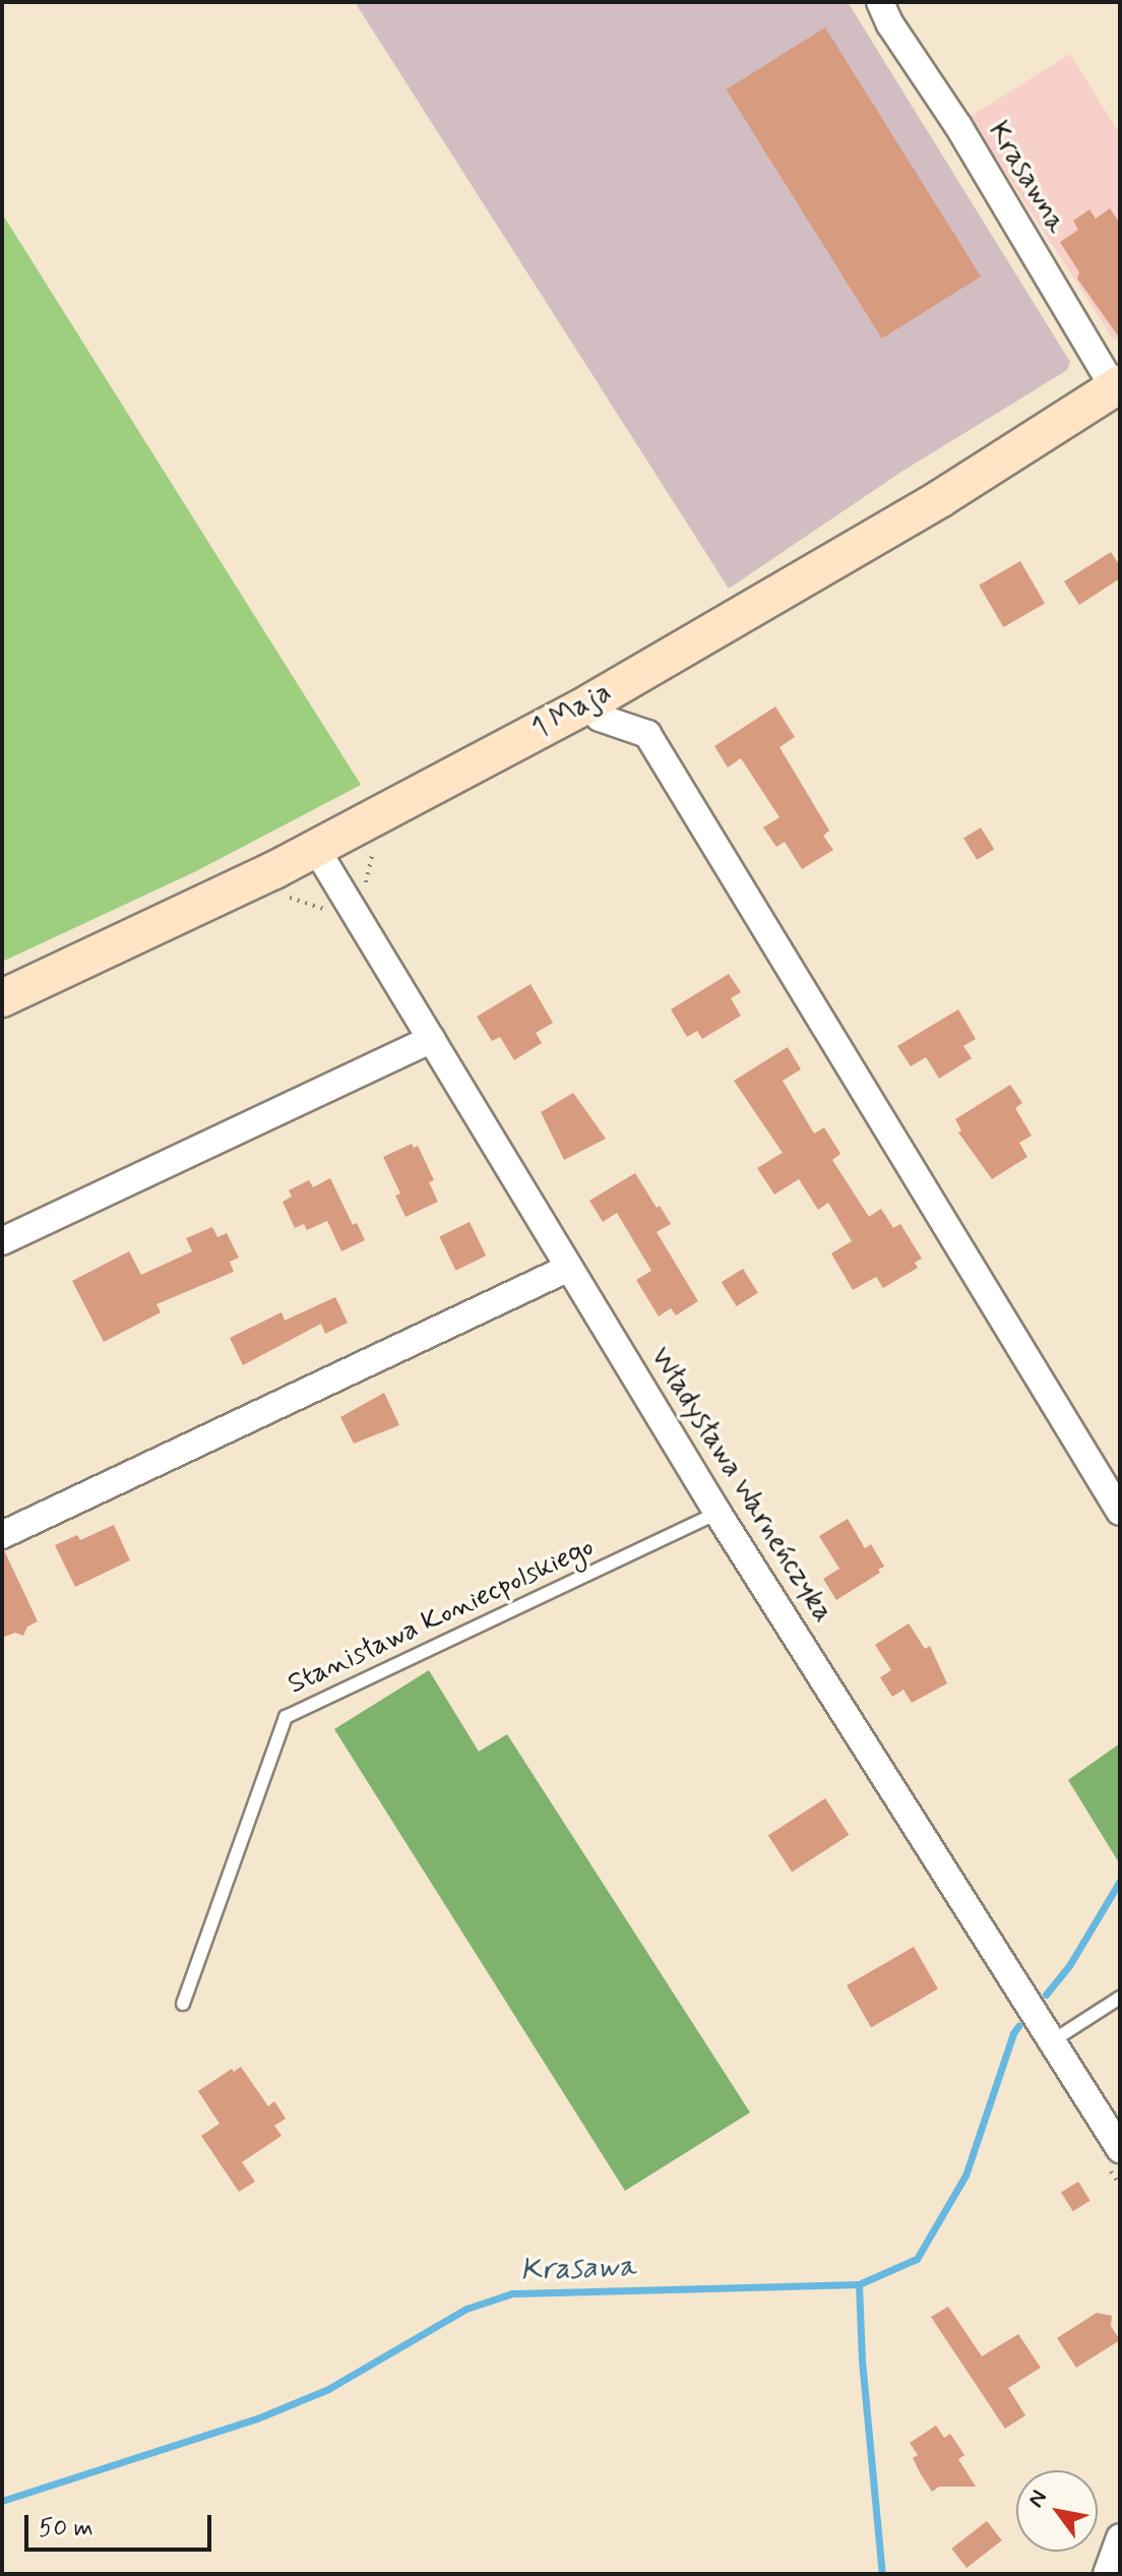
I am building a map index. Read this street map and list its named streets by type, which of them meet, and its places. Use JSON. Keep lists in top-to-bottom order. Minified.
{"streets":{"main road":["1 Maja"],"street":["Krasawna","Władysława Warneńczyka"],"lane":["Stanisława Koniecpolskiego"]},"crossings":[["Krasawna","1 Maja"],["1 Maja","Władysława Warneńczyka"],["Władysława Warneńczyka","Stanisława Koniecpolskiego"]],"water":["Krasawa"],"scale_bar":"50 m","north":"top left"}
